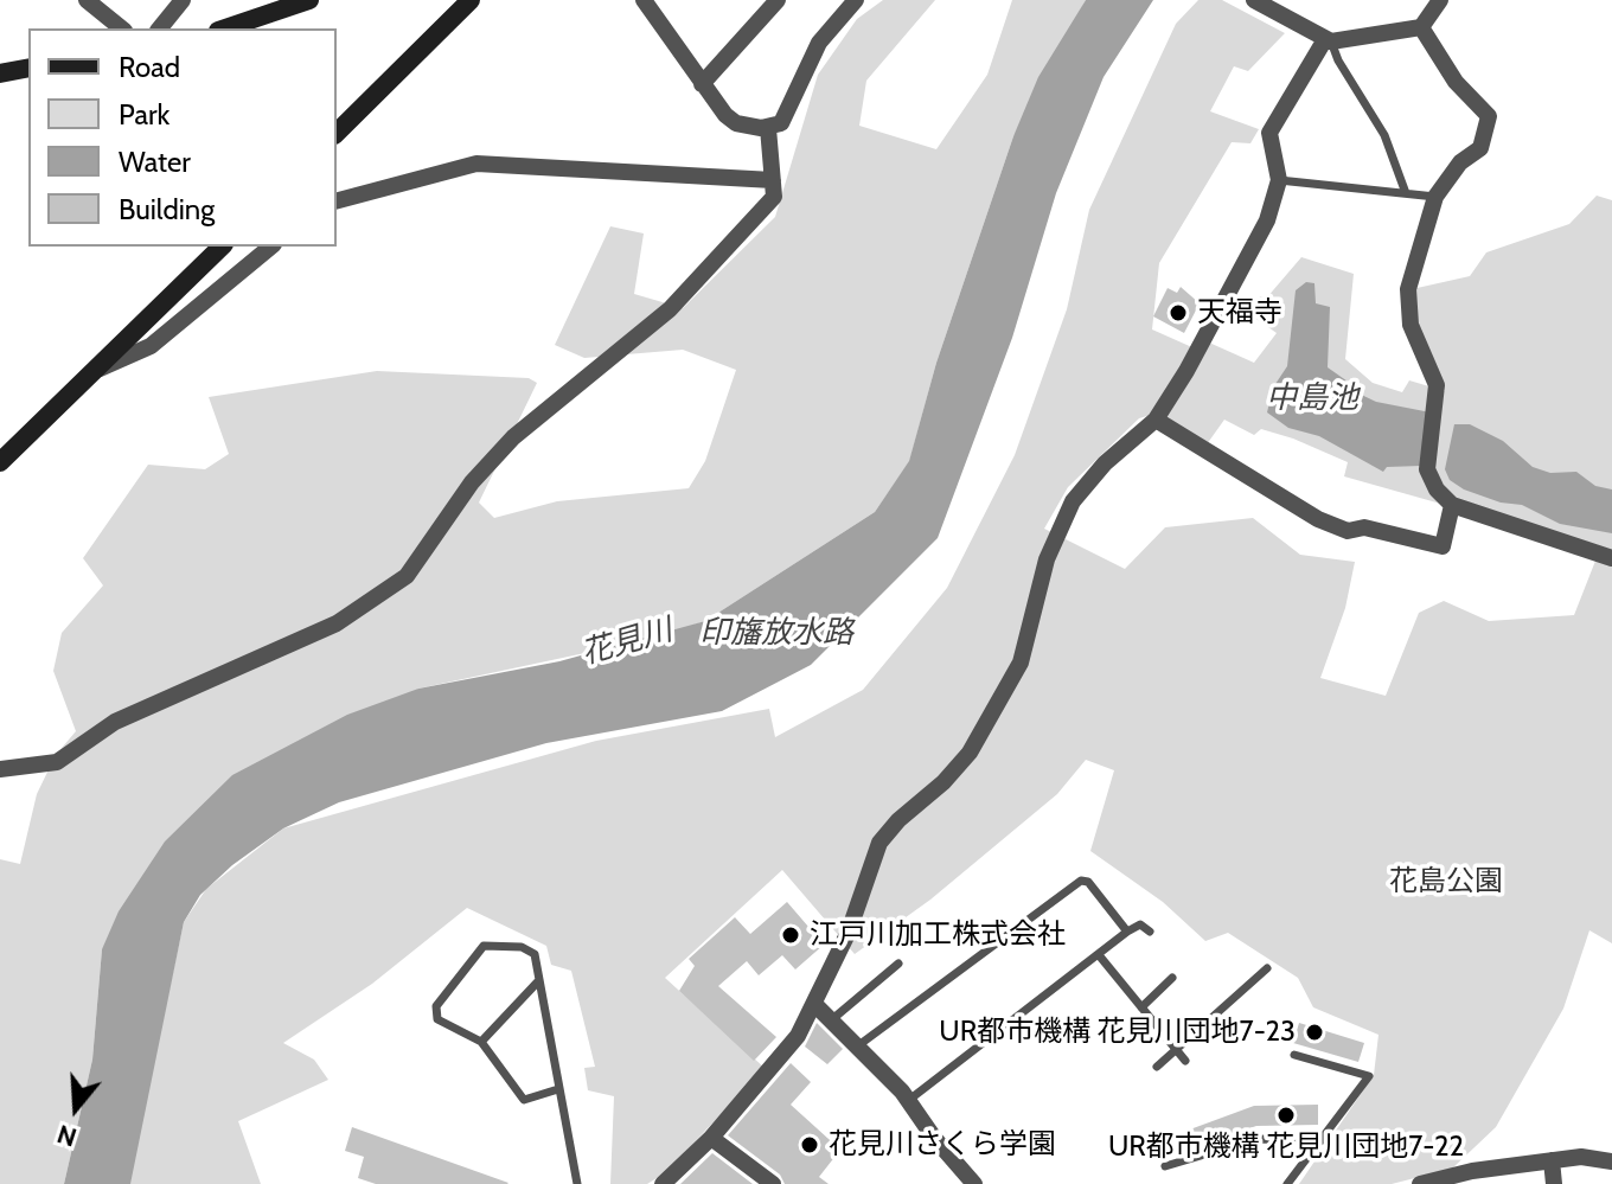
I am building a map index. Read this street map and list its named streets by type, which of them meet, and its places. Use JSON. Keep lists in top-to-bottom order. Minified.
{"water":["中島池","印旛放水路","花見川"],"parks":["花島公園"],"places":["天福寺","江戸川加工株式会社","UR都市機構 花見川団地7-23","UR都市機構 花見川団地7-22","花見川さくら学園"],"legend":["Road","Park","Water","Building"],"north":"bottom"}
